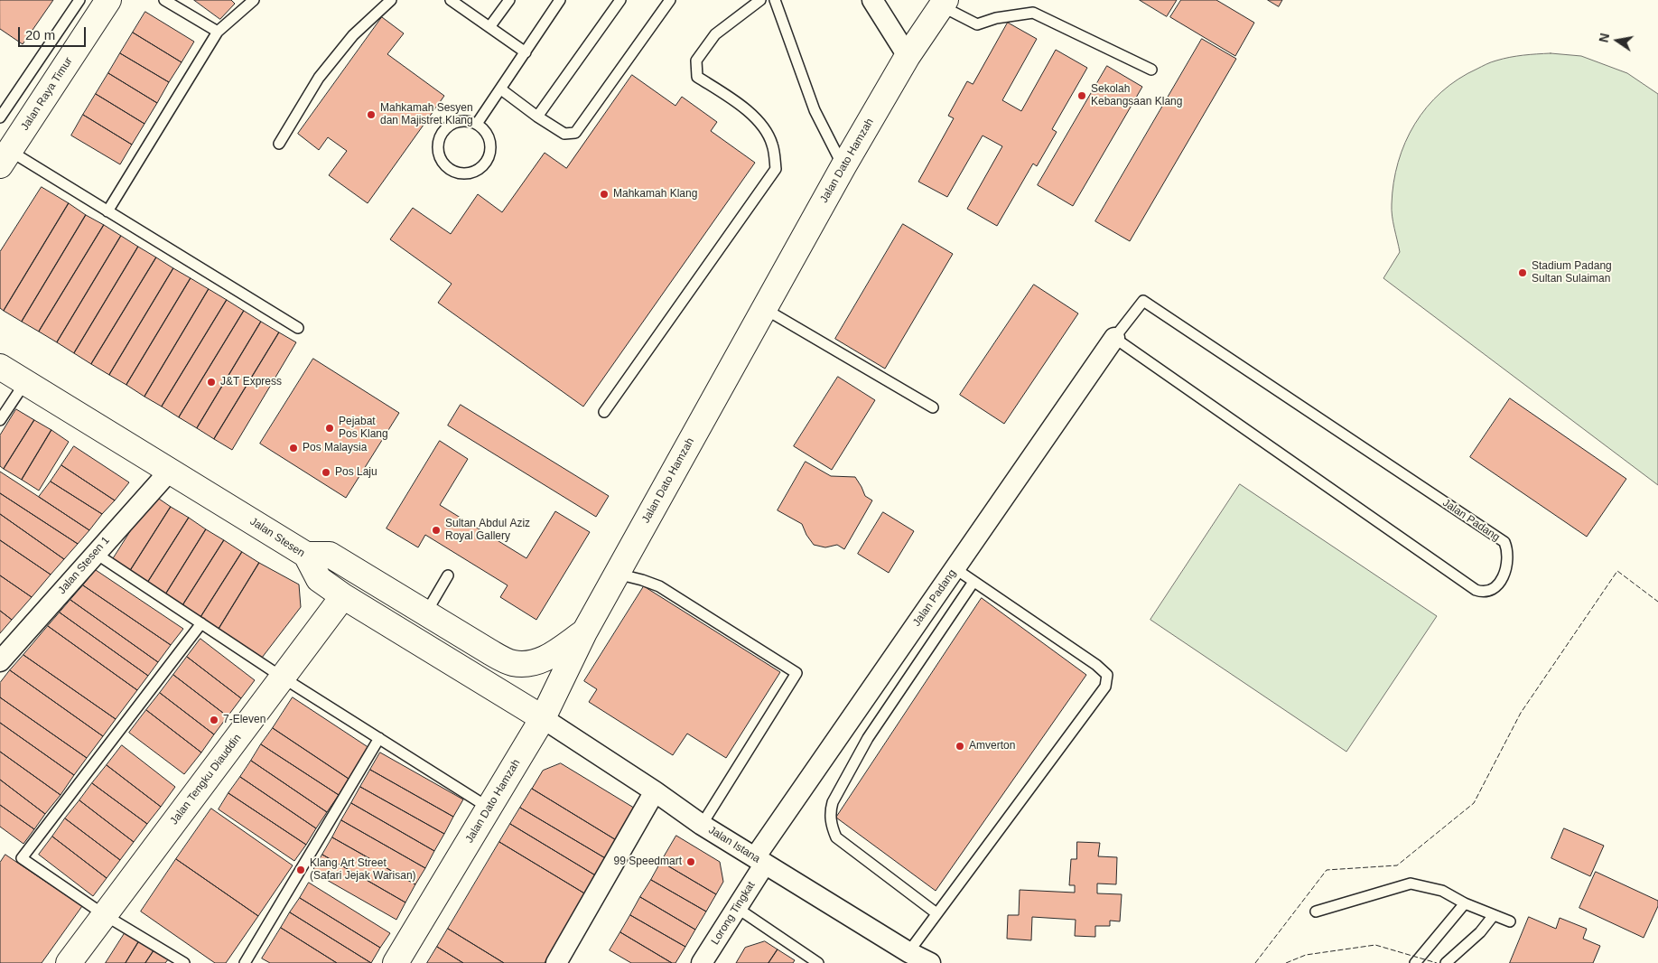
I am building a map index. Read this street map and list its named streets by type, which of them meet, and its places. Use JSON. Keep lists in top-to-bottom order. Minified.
{"streets":{"main road":["Jalan Raya Timur","Jalan Dato Hamzah","Jalan Stesen","Jalan Tengku Diauddin"],"street":["Jalan Padang","Jalan Stesen 1","Jalan Istana","Lorong Tingkat"]},"crossings":[["Jalan Dato Hamzah","Jalan Stesen"],["Jalan Dato Hamzah","Jalan Istana"],["Jalan Padang","Jalan Istana"],["Jalan Padang","Lorong Tingkat"],["Jalan Stesen","Jalan Stesen 1"],["Jalan Stesen","Jalan Tengku Diauddin"],["Jalan Stesen","Jalan Istana"],["Jalan Istana","Lorong Tingkat"]],"places":["Sekolah Kebangsaan Klang","Mahkamah Sesyen dan Majistret Klang","Mahkamah Klang","Stadium Padang Sultan Sulaiman","J&T Express","Pejabat Pos Klang","Pos Malaysia","Pos Laju","Sultan Abdul Aziz Royal Gallery","7-Eleven","Amverton","99 Speedmart","Klang Art Street (Safari Jejak Warisan)"],"scale_bar":"20 m","north":"left"}
